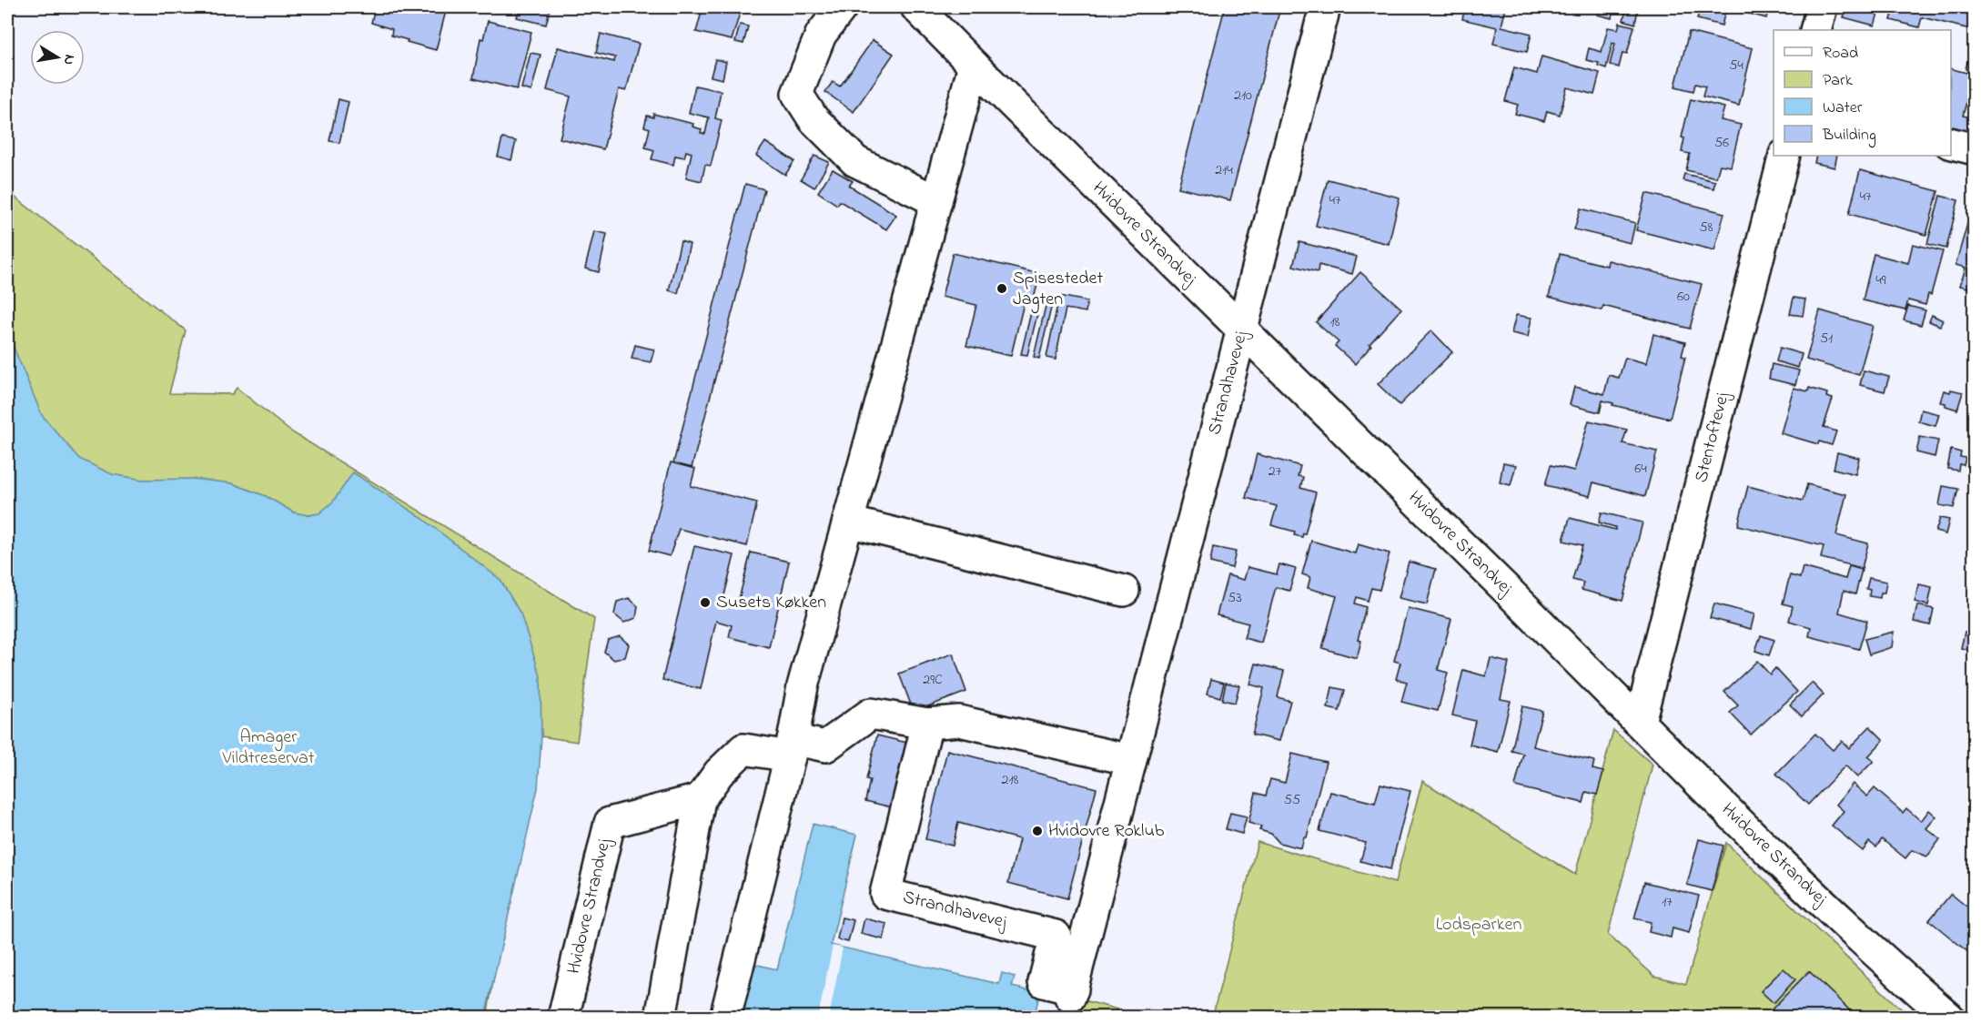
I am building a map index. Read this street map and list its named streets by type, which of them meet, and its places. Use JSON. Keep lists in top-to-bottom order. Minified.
{"streets":{"street":["Hvidovre Strandvej","Strandhavevej","Stentoftevej"]},"crossings":[["Hvidovre Strandvej","Strandhavevej"],["Hvidovre Strandvej","Stentoftevej"]],"parks":["Amager Vildtreservat","Lodsparken"],"places":["Spisestedet Jagten","Susets Køkken","Hvidovre Roklub"],"house_numbers":["54","210","56","214","47","47","58","49","60","18","51","64","27","53","29C","218","55","17"],"legend":["Road","Park","Water","Building"],"north":"right"}
